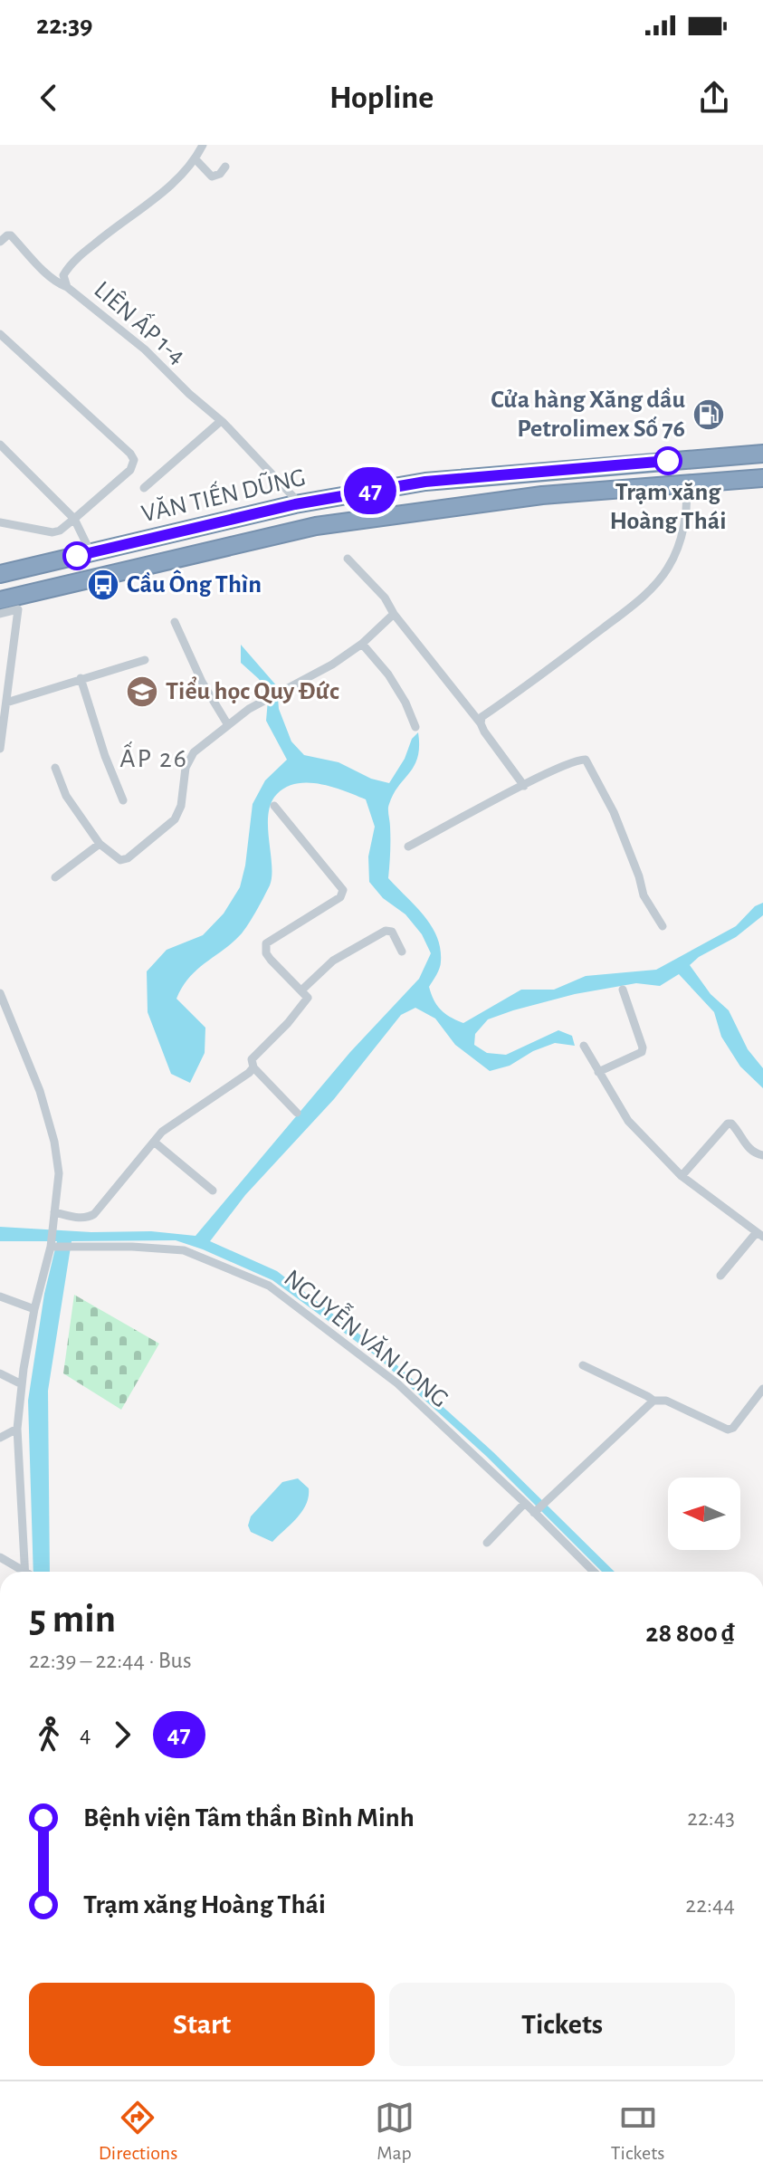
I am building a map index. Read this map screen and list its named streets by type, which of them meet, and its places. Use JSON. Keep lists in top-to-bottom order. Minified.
{"streets":{"highway":["VĂN TIẾN DŨNG"],"street":["LIÊN ẤP 1-4","NGUYỄN VĂN LONG"]},"crossings":[["LIÊN ẤP 1-4","VĂN TIẾN DŨNG"]],"districts":["ẤP 26"],"places":{"fuel station":["Cửa hàng Xăng dầu Petrolimex Số 76"],"other":["Trạm xăng Hoàng Thái"],"bus stop":["Cầu Ông Thìn"],"school or university":["Tiểu học Quy Đức"]},"lines":["bus line 47"],"north":"left","page":{"status":"22:39","header":"Hopline","on_map":"47","heading":["5 min","22:39 – 22:44 · Bus","28 800 ₫"],"legs":["4","47"],"list":[{"name":"Bệnh viện Tâm thần Bình Minh","value":"22:43"},{"name":"Trạm xăng Hoàng Thái","value":"22:44"}],"buttons":["Start","Tickets"],"tabs":["Directions","Map","Tickets"]}}
